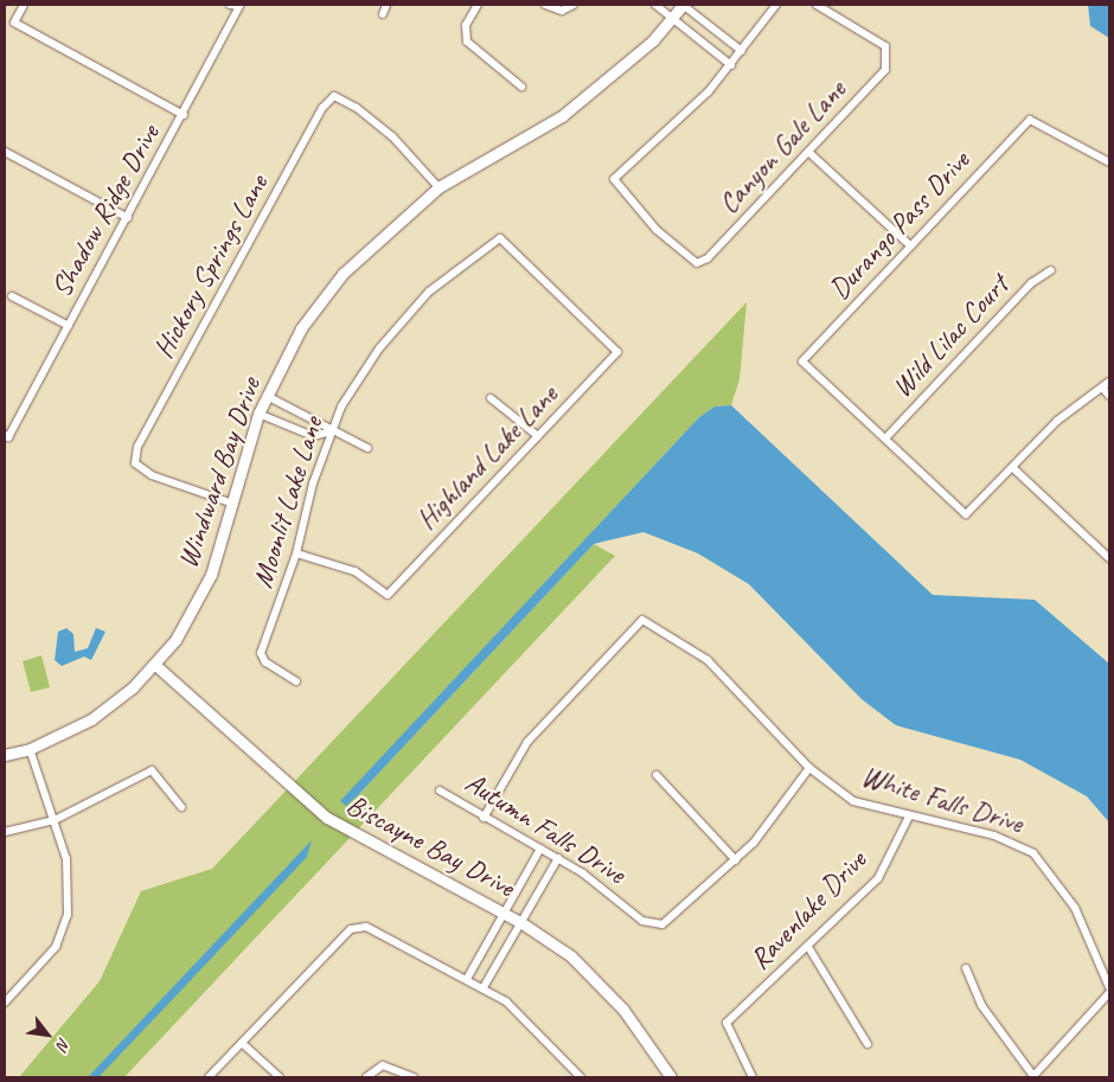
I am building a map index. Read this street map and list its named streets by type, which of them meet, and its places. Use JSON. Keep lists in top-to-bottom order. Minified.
{"streets":{"street":["Canyon Gale Lane","Shadow Ridge Drive","Durango Pass Drive","Hickory Springs Lane","Wild Lilac Court","Highland Lake Lane","Windward Bay Drive","Moonlit Lake Lane","White Falls Drive","Autumn Falls Drive","Biscayne Bay Drive","Ravenlake Drive"]},"crossings":[["Durango Pass Drive","Wild Lilac Court"],["Hickory Springs Lane","Windward Bay Drive"],["Highland Lake Lane","Moonlit Lake Lane"],["Windward Bay Drive","Biscayne Bay Drive"],["White Falls Drive","Autumn Falls Drive"],["White Falls Drive","Ravenlake Drive"]],"north":"bottom right"}
